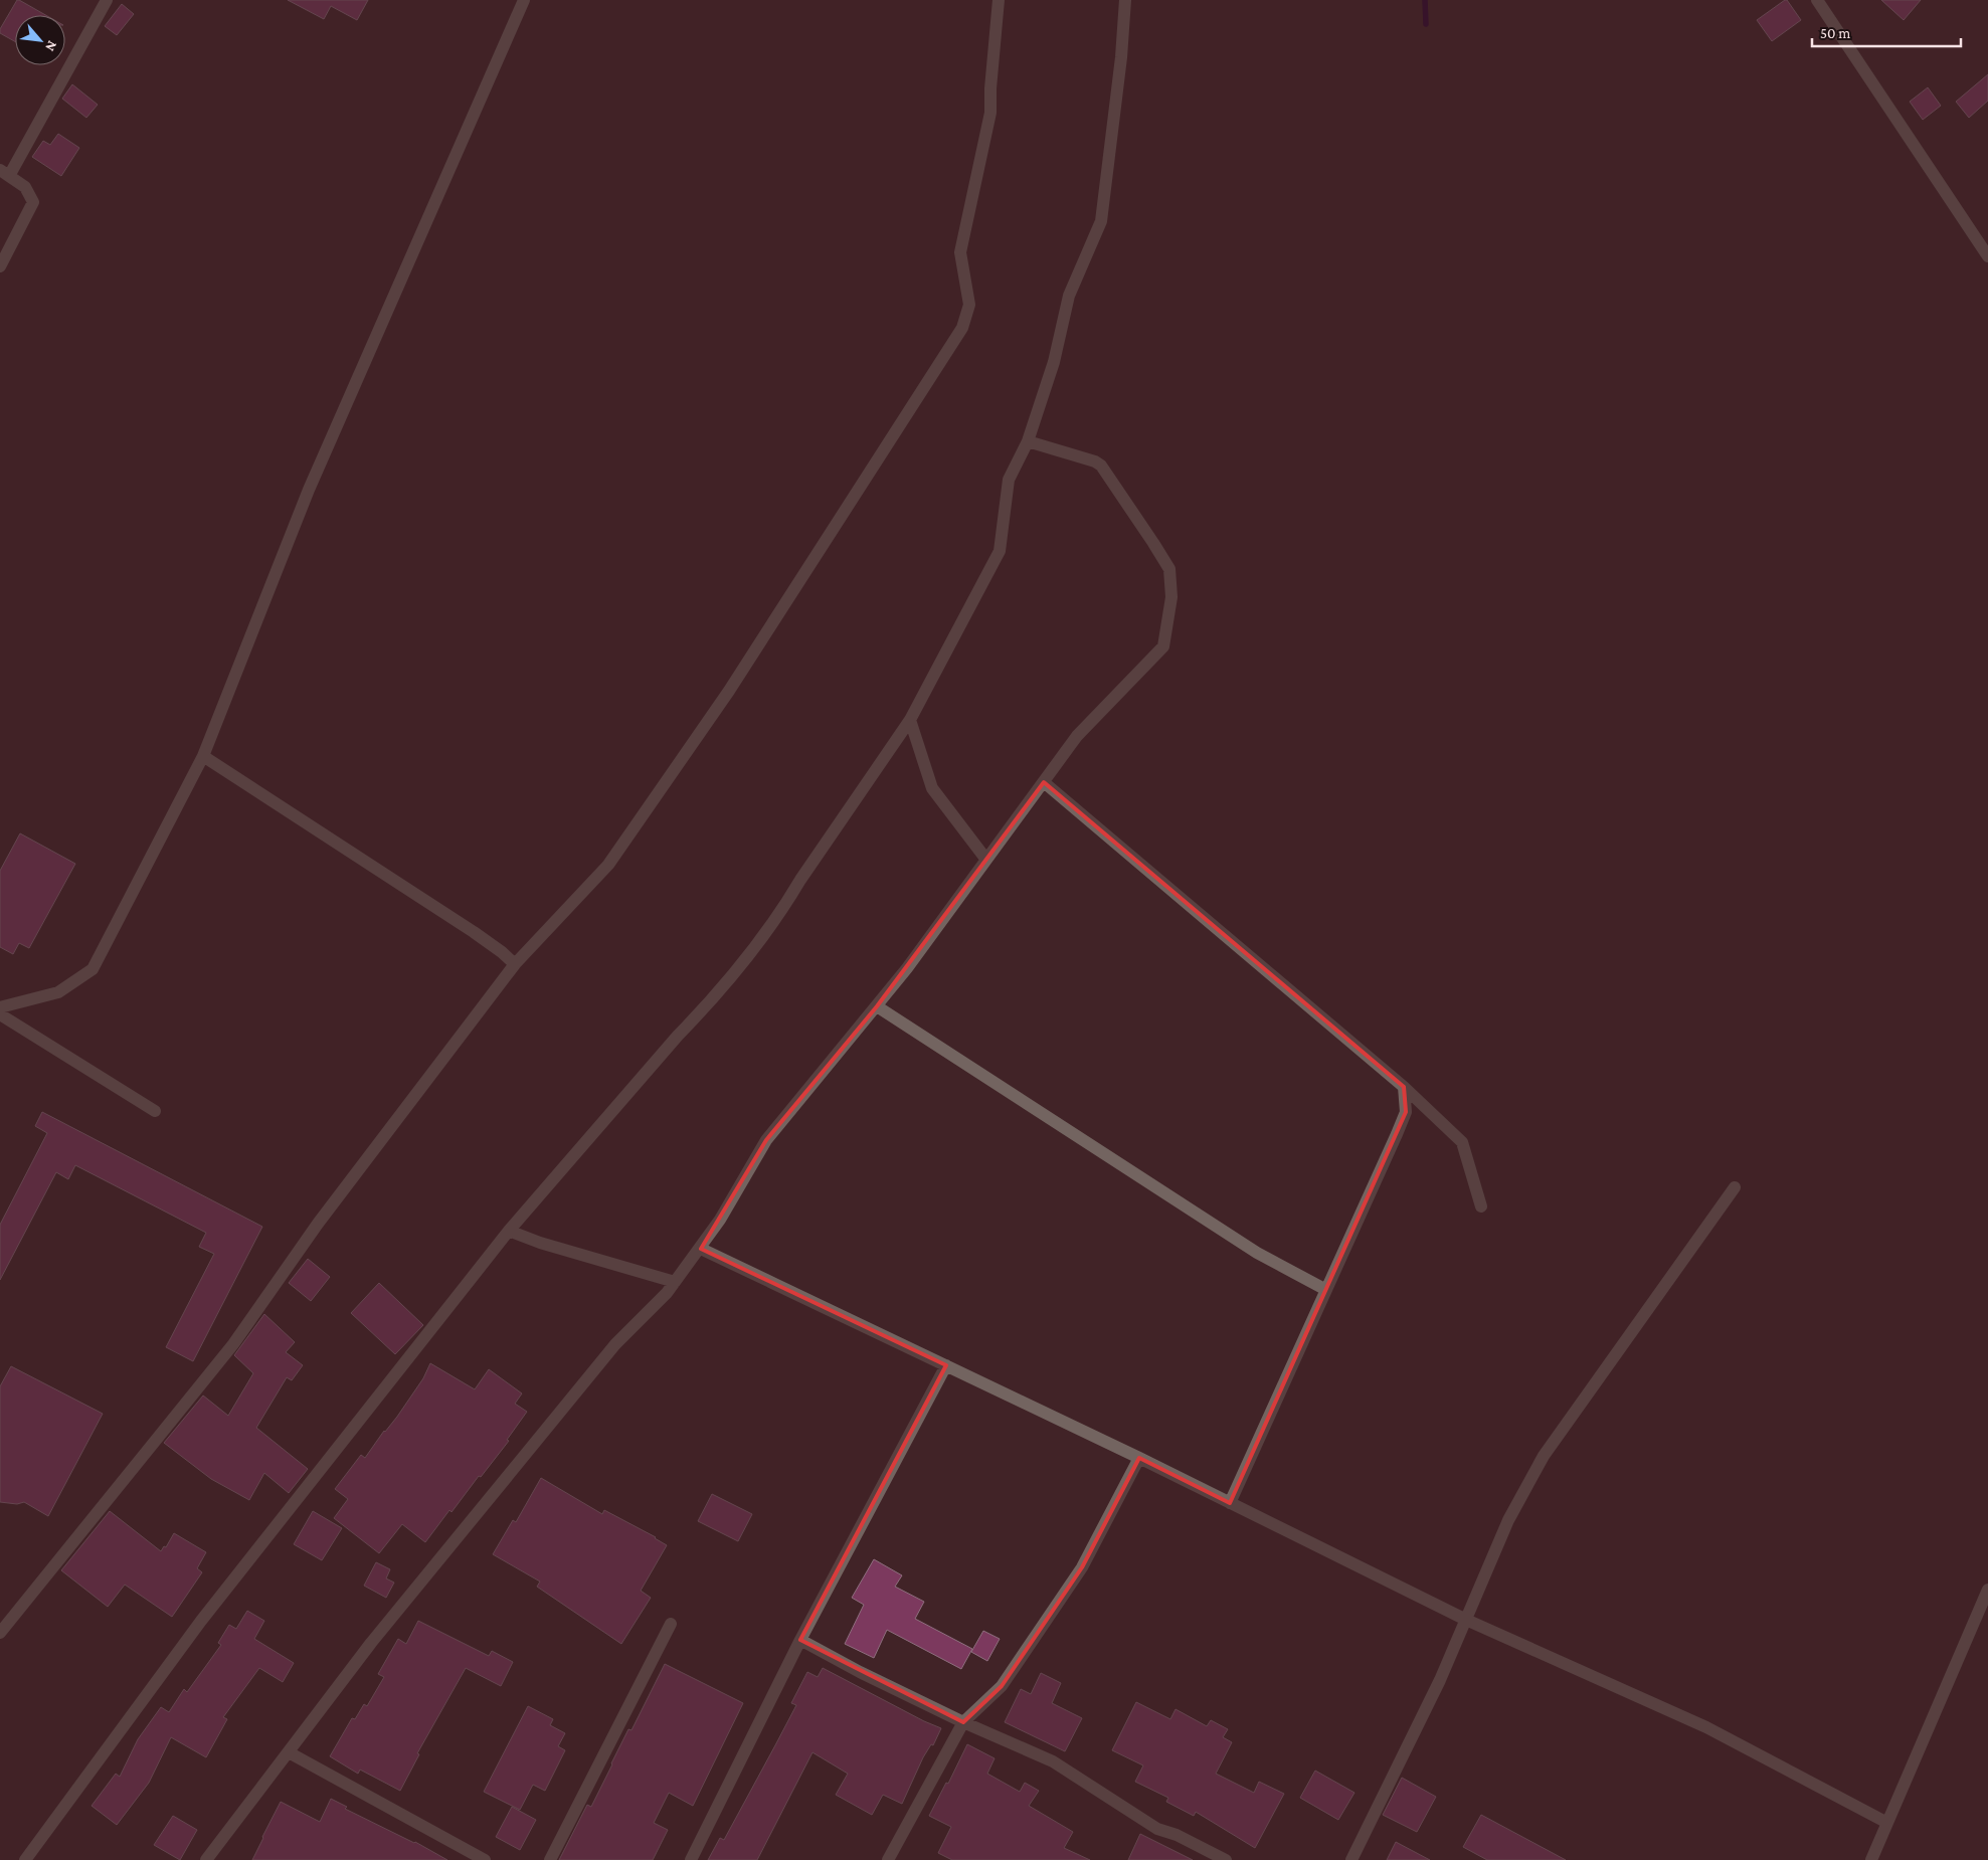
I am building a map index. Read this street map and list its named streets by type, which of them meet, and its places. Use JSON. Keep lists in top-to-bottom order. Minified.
{"scale_bar":"50 m","north":"bottom right"}
